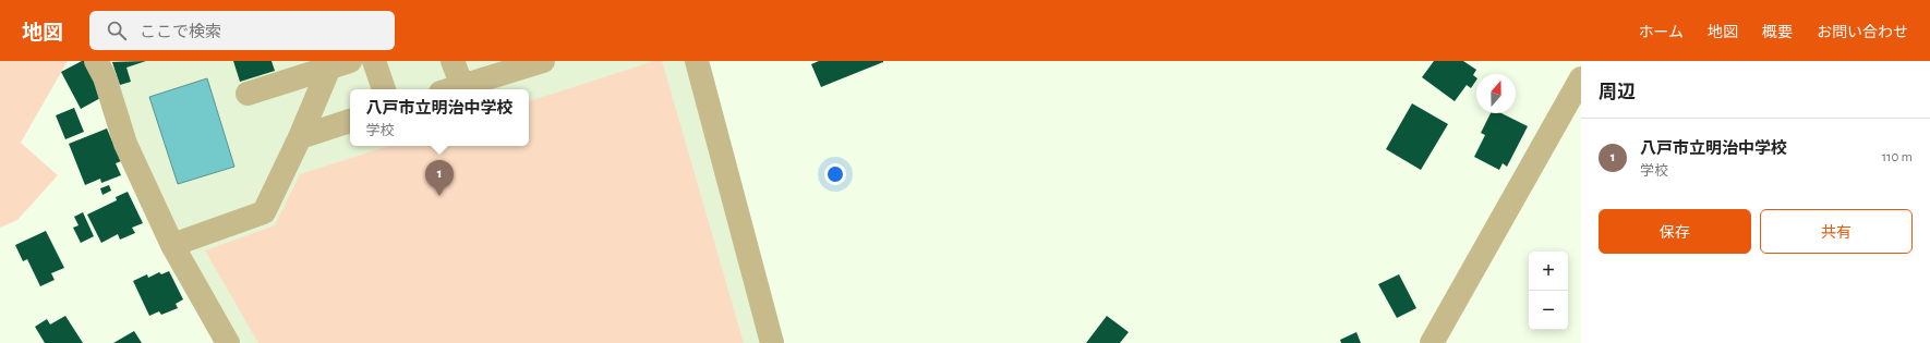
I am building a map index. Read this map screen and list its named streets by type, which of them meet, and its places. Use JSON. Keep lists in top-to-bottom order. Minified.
{"north":"top","page":{"header":"地図","search":"ここで検索","nav":["ホーム","地図","概要","お問い合わせ"],"heading":"周辺","popup":["八戸市立明治中学校","学校"],"list":[{"mark":"1","name":"八戸市立明治中学校","note":"学校","value":"110 m"}],"pins":"1","buttons":["保存","共有"],"map_buttons":["+","−"]}}
